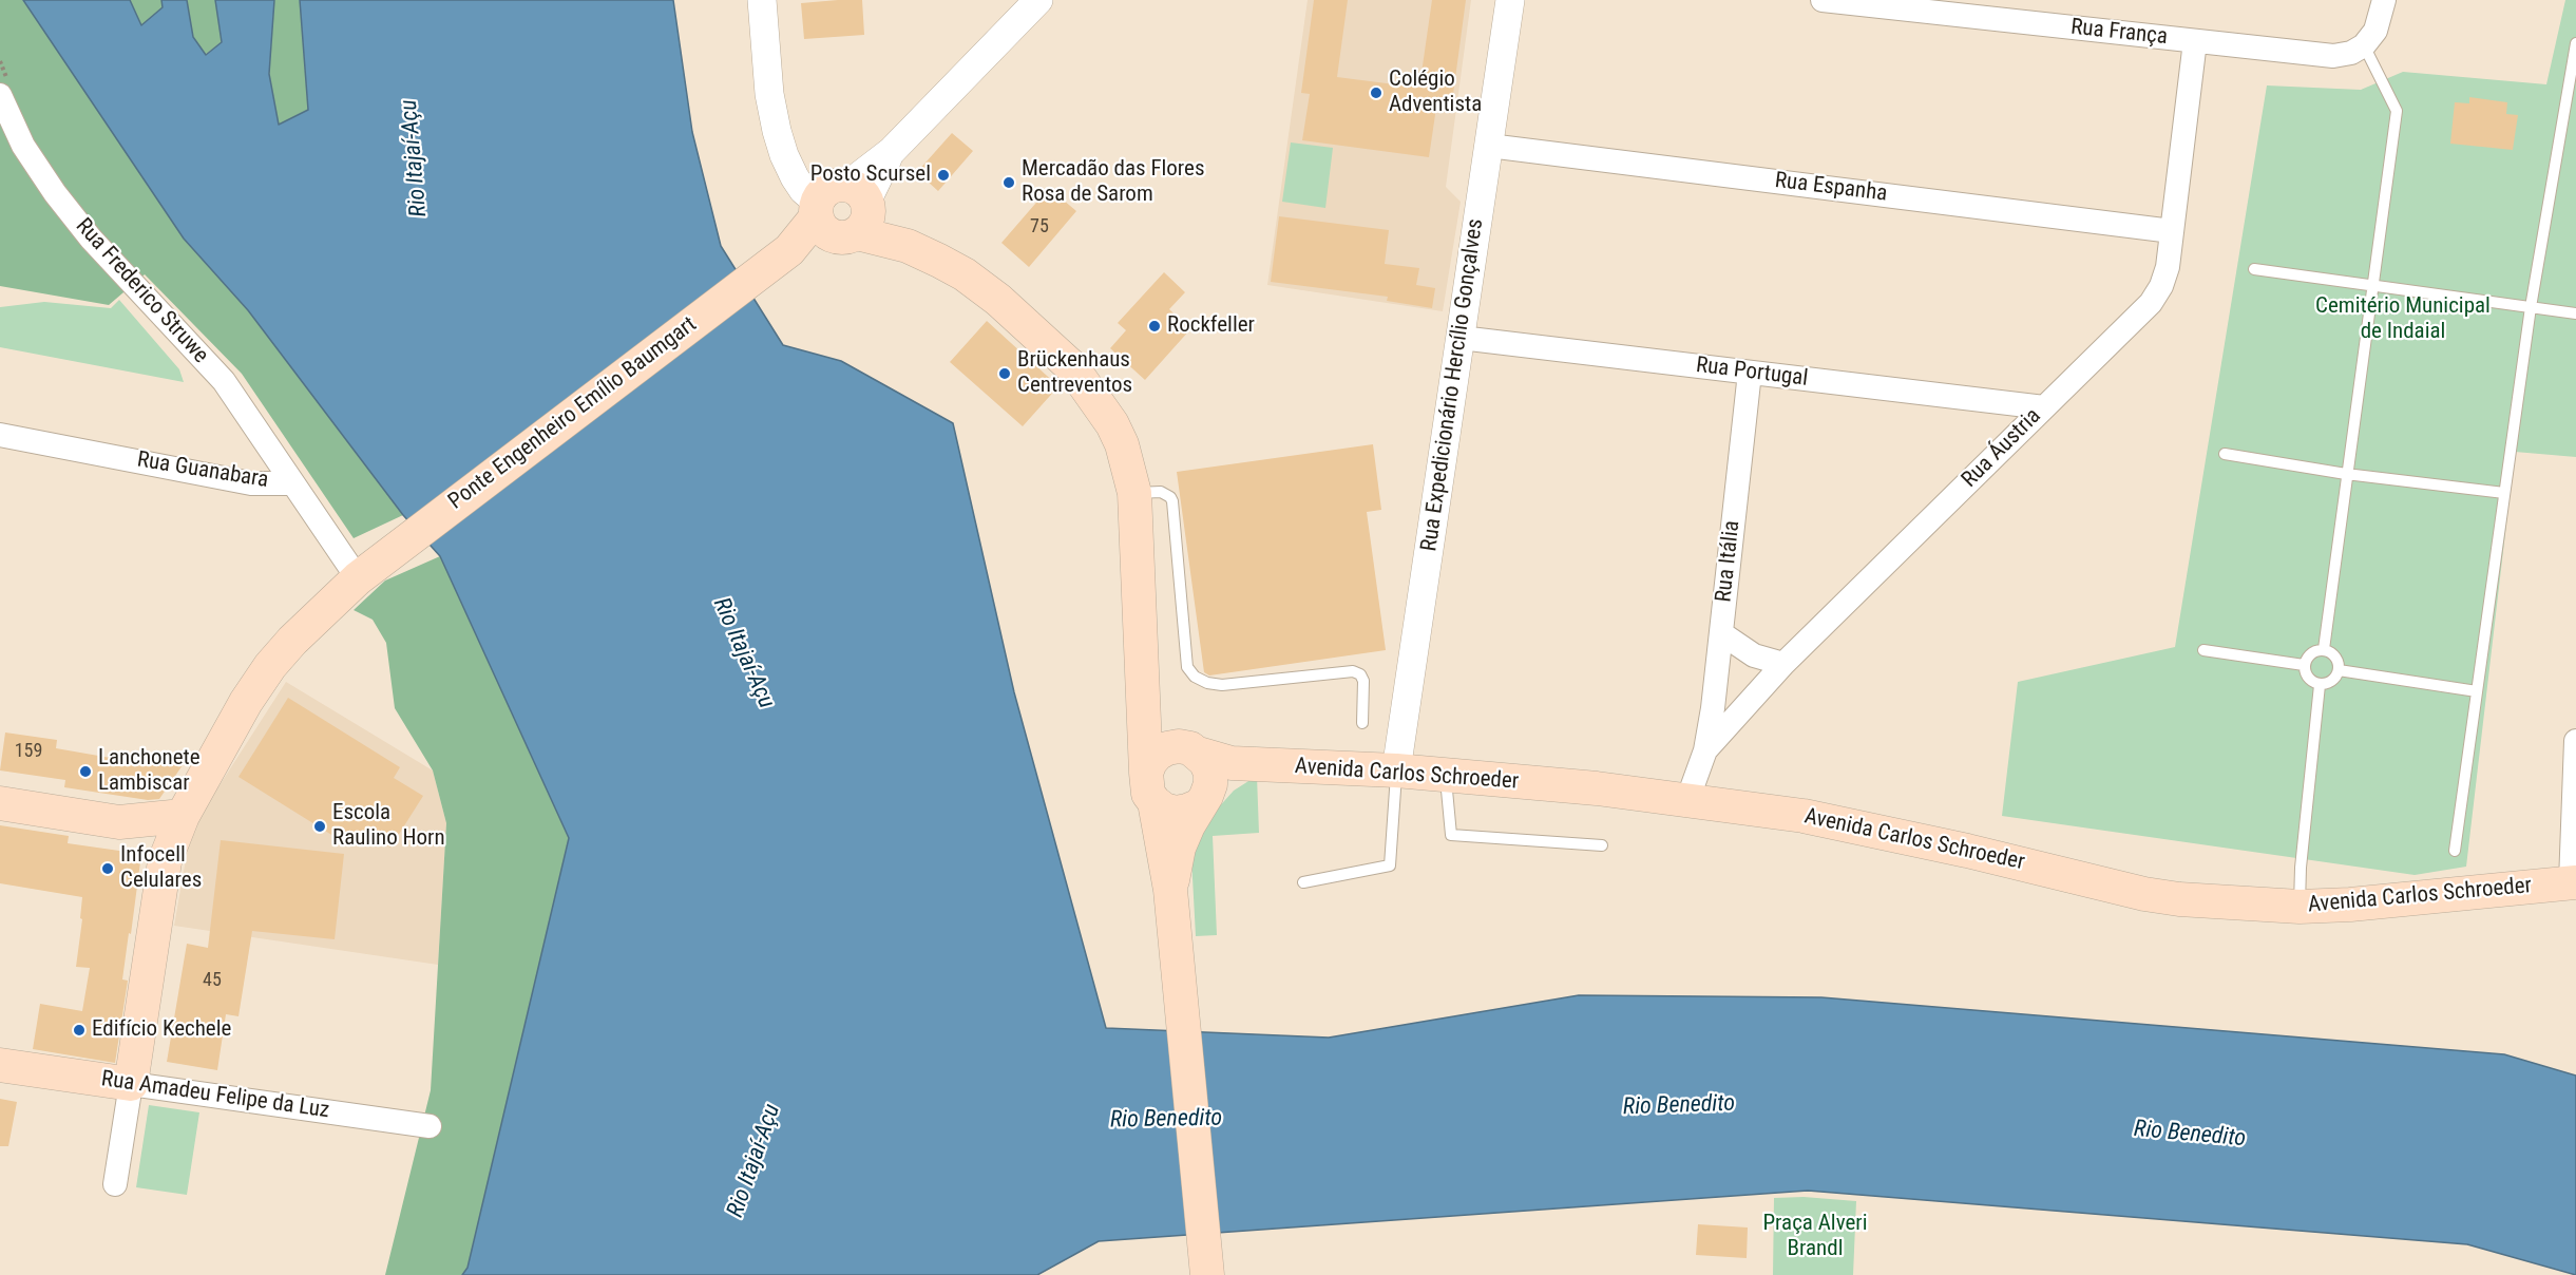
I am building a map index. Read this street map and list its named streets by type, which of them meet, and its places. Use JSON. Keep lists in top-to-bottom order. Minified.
{"streets":{"main road":["Ponte Engenheiro Emílio Baumgart","Avenida Carlos Schroeder","Rua Amadeu Felipe da Luz"],"street":["Rua França","Rua Espanha","Rua Frederico Struwe","Rua Portugal","Rua Expedicionário Hercílio Gonçalves","Rua Áustria","Rua Guanabara","Rua Itália"]},"crossings":[["Rua França","Rua Áustria"],["Rua Espanha","Rua Expedicionário Hercílio Gonçalves"],["Rua Espanha","Rua Áustria"],["Rua Frederico Struwe","Rua Guanabara"],["Rua Portugal","Rua Expedicionário Hercílio Gonçalves"],["Rua Portugal","Rua Áustria"],["Rua Portugal","Rua Itália"],["Rua Expedicionário Hercílio Gonçalves","Avenida Carlos Schroeder"],["Ponte Engenheiro Emílio Baumgart","Rua Guanabara"],["Ponte Engenheiro Emílio Baumgart","Avenida Carlos Schroeder"],["Ponte Engenheiro Emílio Baumgart","Rua Amadeu Felipe da Luz"],["Rua Áustria","Rua Itália"],["Rua Áustria","Avenida Carlos Schroeder"]],"water":["Rio Itajaí-Açu","Rio Benedito"],"parks":["Cemitério Municipal de Indaial","Praça Alveri Brandl"],"places":["Colégio Adventista","Posto Scursel","Mercadão das Flores Rosa de Sarom","Rockfeller","Brückenhaus Centreventos","Lanchonete Lambiscar","Escola Raulino Horn","Infocell Celulares","Edifício Kechele"],"house_numbers":["75","159","45"]}
